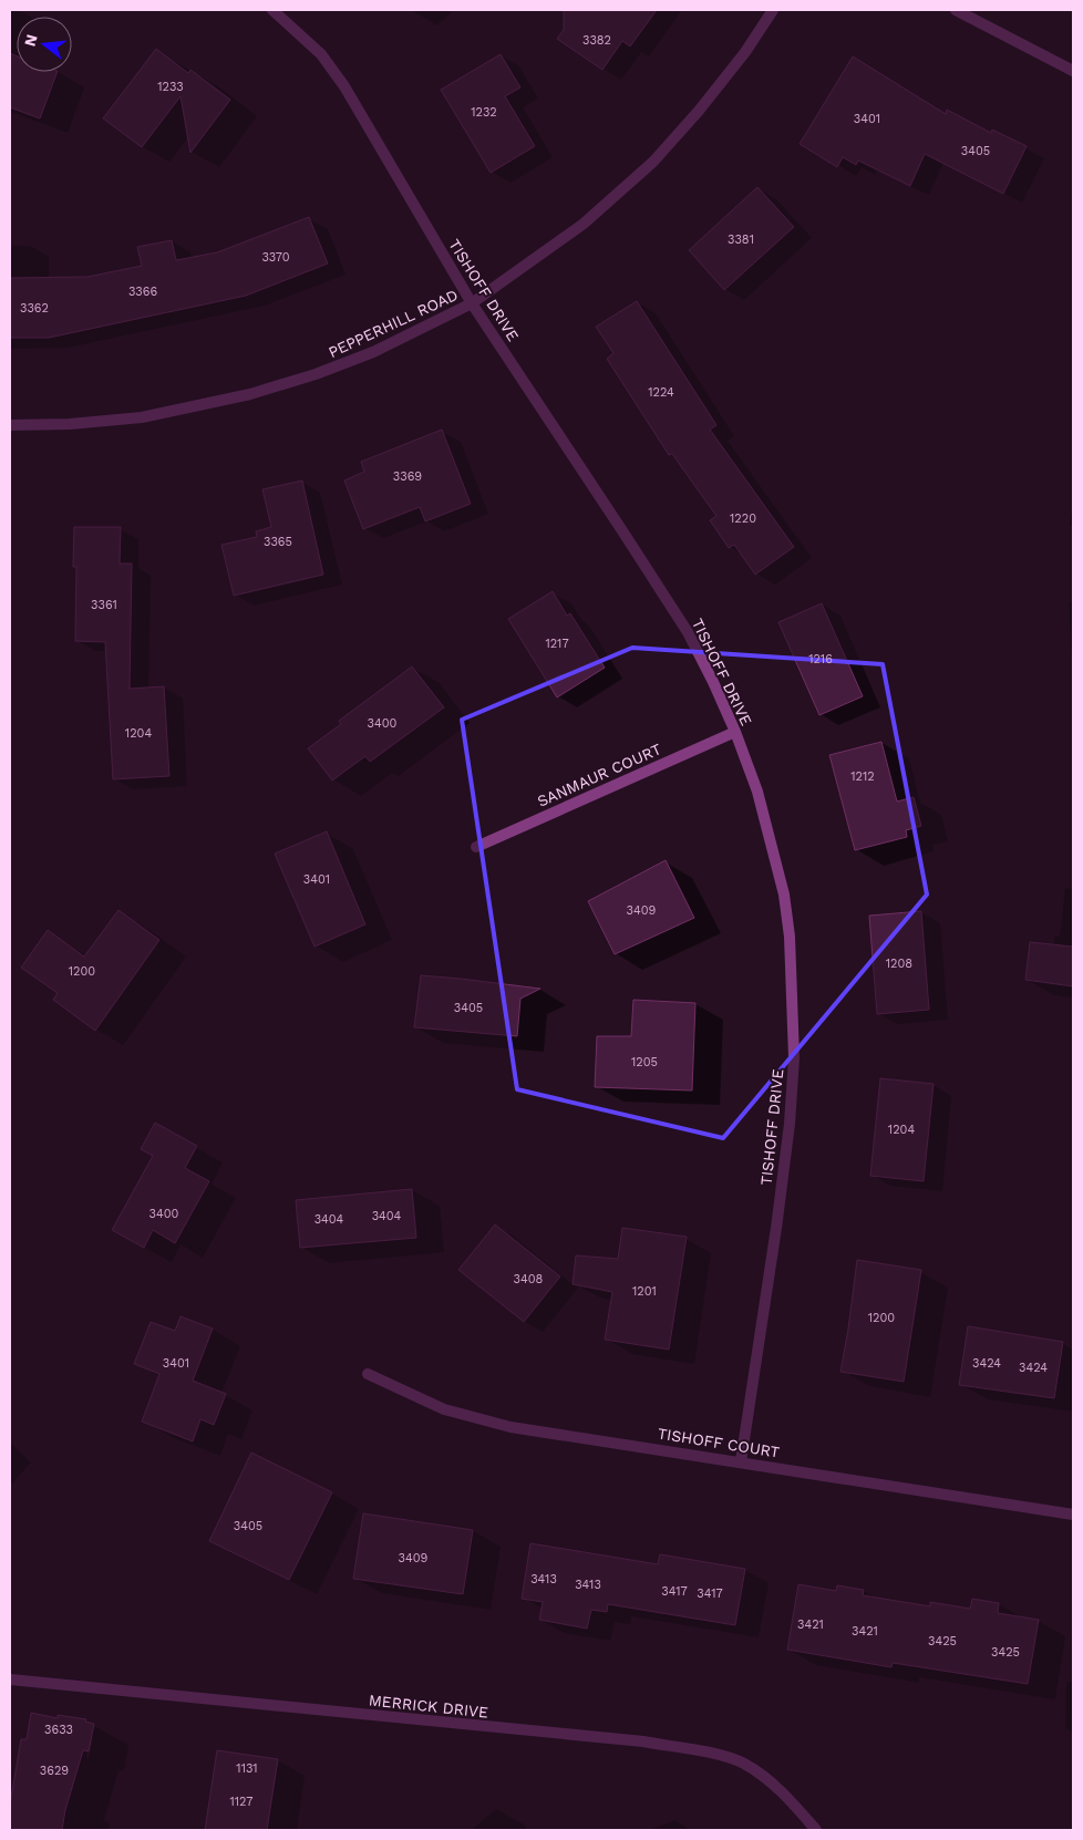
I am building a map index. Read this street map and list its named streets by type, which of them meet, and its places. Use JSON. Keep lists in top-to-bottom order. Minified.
{"streets":{"street":["TISHOFF DRIVE","PEPPERHILL ROAD","SANMAUR COURT","TISHOFF COURT","MERRICK DRIVE"]},"crossings":[["TISHOFF DRIVE","PEPPERHILL ROAD"],["TISHOFF DRIVE","SANMAUR COURT"],["TISHOFF DRIVE","TISHOFF COURT"]],"house_numbers":["3382","1233","1232","3401","3405","3381","3370","3366","3362","1224","3369","1220","3365","3361","1217","1216","3400","1204","1212","3401","3409","1208","1200","3405","1205","1204","3400","3404","3404","3408","1201","1200","3401","3424","3424","3405","3409","3413","3413","3417","3417","3421","3421","3425","3425","3633","1131","3629","1127"],"north":"left"}
